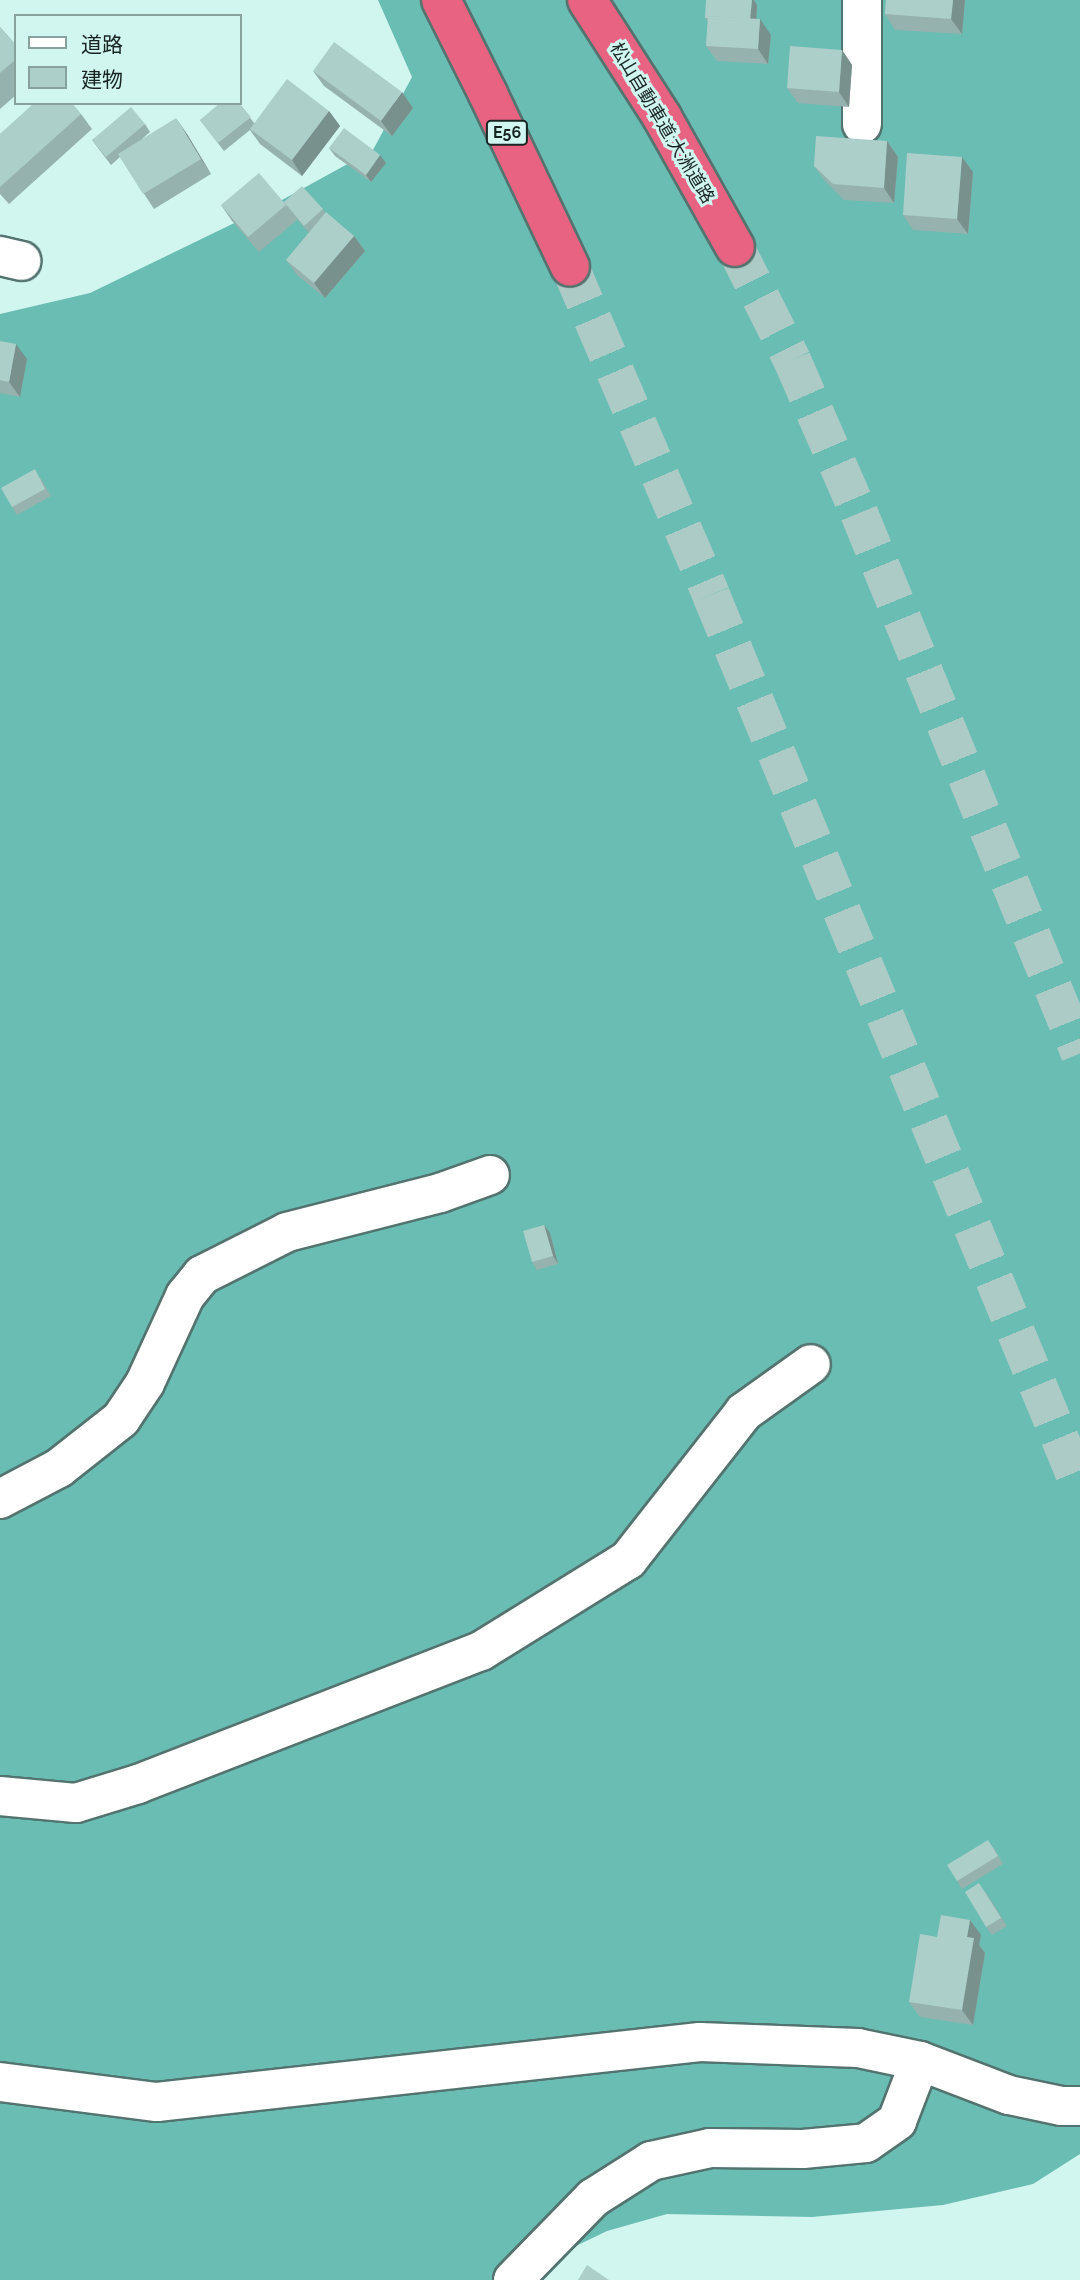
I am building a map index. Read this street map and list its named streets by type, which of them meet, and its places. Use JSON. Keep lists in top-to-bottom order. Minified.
{"streets":{"highway":["松山自動車道;大洲道路","E56"]},"legend":["道路","建物"]}
